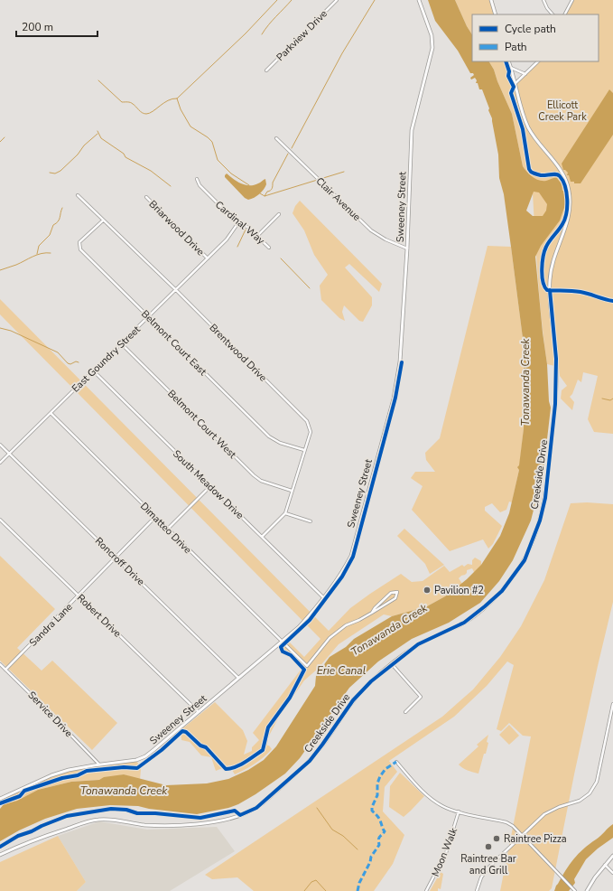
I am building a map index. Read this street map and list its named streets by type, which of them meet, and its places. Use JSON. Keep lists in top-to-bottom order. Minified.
{"streets":{"street":["Parkview Drive","Clair Avenue","Sweeney Street","Cardinal Way","Briarwood Drive","Belmont Court East","Brentwood Drive","East Goundry Street","Belmont Court West","Creekside Drive","South Meadow Drive","Dimatteo Drive","Roncroff Drive","Robert Drive","Sandra Lane","Service Drive","Moon Walk"]},"crossings":[["Clair Avenue","Sweeney Street"],["Sweeney Street","South Meadow Drive"],["Sweeney Street","Dimatteo Drive"],["Sweeney Street","Roncroff Drive"],["Sweeney Street","Robert Drive"],["Sweeney Street","Service Drive"],["Cardinal Way","East Goundry Street"],["Briarwood Drive","East Goundry Street"],["Belmont Court East","Brentwood Drive"],["Belmont Court East","East Goundry Street"],["Brentwood Drive","East Goundry Street"],["Brentwood Drive","Belmont Court West"],["Brentwood Drive","South Meadow Drive"],["East Goundry Street","Belmont Court West"],["East Goundry Street","South Meadow Drive"],["East Goundry Street","Dimatteo Drive"],["East Goundry Street","Roncroff Drive"],["Dimatteo Drive","Sandra Lane"],["Roncroff Drive","Sandra Lane"],["Robert Drive","Sandra Lane"],["Sandra Lane","Service Drive"]],"water":["Tonawanda Creek","Erie Canal"],"parks":["Ellicott Creek Park"],"places":["Pavilion #2","Raintree Pizza","Raintree Bar and Grill"],"legend":["Cycle path","Path"],"scale_bar":"200 m"}
